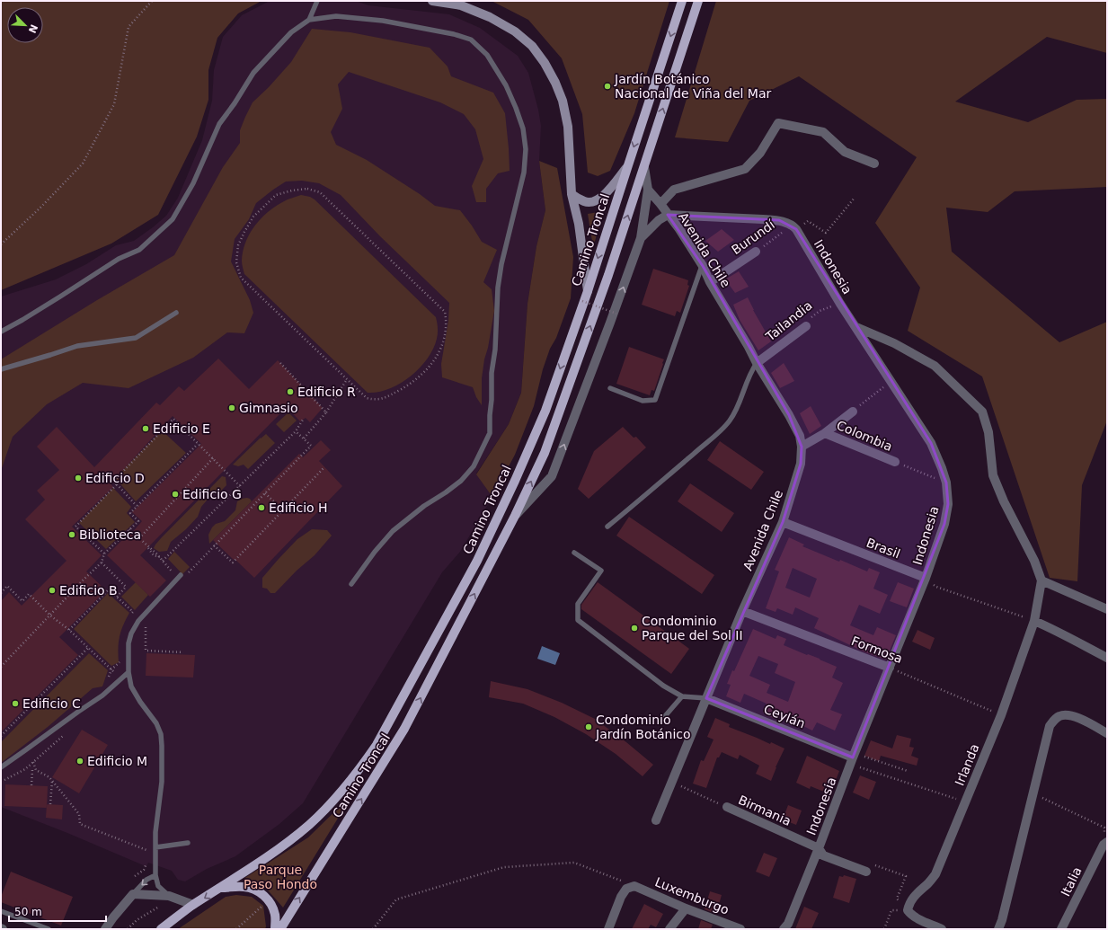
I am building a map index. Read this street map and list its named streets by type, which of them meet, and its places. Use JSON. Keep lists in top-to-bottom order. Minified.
{"streets":{"main road":["Camino Troncal"],"street":["Burundí","Avenida Chile","Indonesia","Tailandia","Colombia","Brasil","Formosa","Ceylán","Irlanda","Birmania","Italia","Luxemburgo"]},"crossings":[["Burundí","Avenida Chile"],["Burundí","Indonesia"],["Camino Troncal","Avenida Chile"],["Avenida Chile","Tailandia"],["Avenida Chile","Brasil"],["Avenida Chile","Formosa"],["Avenida Chile","Ceylán"],["Avenida Chile","Birmania"],["Indonesia","Tailandia"],["Indonesia","Brasil"],["Indonesia","Formosa"],["Indonesia","Ceylán"],["Indonesia","Birmania"],["Formosa","Irlanda"]],"parks":["Parque Paso Hondo"],"places":["Jardín Botánico Nacional de Viña del Mar","Edificio R","Gimnasio","Edificio E","Edificio D","Edificio G","Edificio H","Biblioteca","Edificio B","Condominio Parque del Sol II","Edificio C","Condominio Jardín Botánico","Edificio M"],"scale_bar":"50 m","north":"bottom right"}
